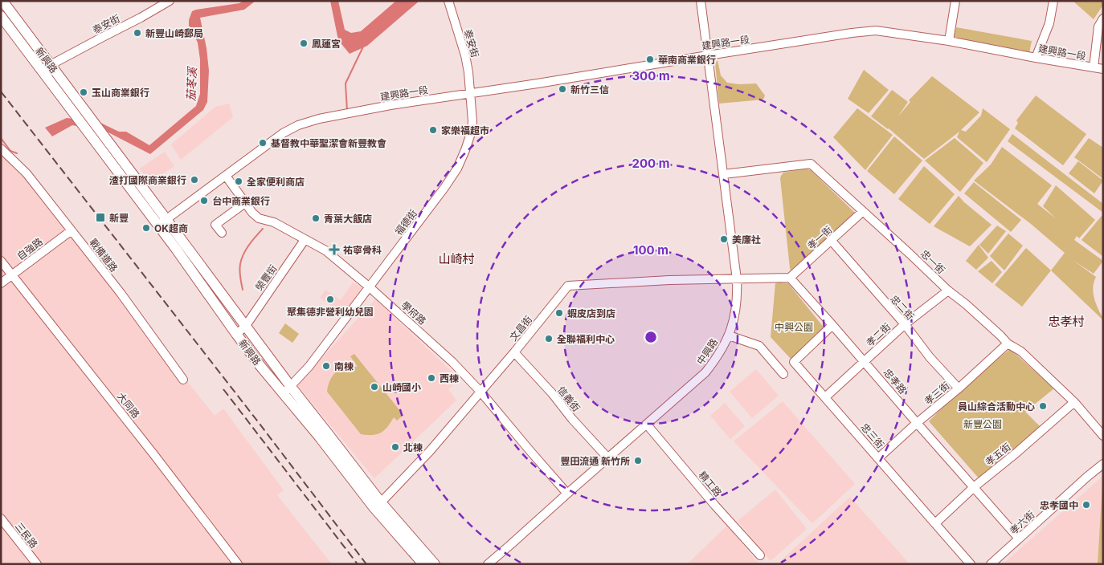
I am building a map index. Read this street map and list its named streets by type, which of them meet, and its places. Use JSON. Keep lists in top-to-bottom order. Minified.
{"streets":{"main road":["新興路"],"street":["泰安街","建興路一段","福德街","孝一街","自強路","戰備道路","忠一街","榮豐街","忠二街","學府路","文昌街","孝二街","中興路","忠孝路","孝三街","信義街","大同路","忠三街","孝五街","精工路","孝六街","三民路"]},"crossings":[["泰安街","建興路一段"],["泰安街","新興路"],["泰安街","福德街"],["建興路一段","新興路"],["建興路一段","福德街"],["建興路一段","學府路"],["建興路一段","中興路"],["新興路","福德街"],["新興路","榮豐街"],["新興路","文昌街"],["福德街","學府路"],["孝一街","忠一街"],["孝一街","忠二街"],["孝一街","忠孝路"],["自強路","戰備道路"],["自強路","大同路"],["忠一街","孝二街"],["忠一街","中興路"],["忠一街","孝三街"],["忠一街","孝五街"],["榮豐街","學府路"],["忠二街","孝二街"],["忠二街","孝三街"],["學府路","文昌街"],["學府路","中興路"],["文昌街","中興路"],["文昌街","信義街"],["孝二街","忠孝路"],["孝二街","忠三街"],["中興路","信義街"],["中興路","精工路"],["忠孝路","孝三街"],["忠孝路","忠三街"],["忠孝路","孝五街"],["忠孝路","孝六街"],["孝三街","忠三街"],["忠三街","孝五街"]],"districts":["山崎村","忠孝村"],"water":["茄苳溪"],"parks":["中興公園","新豐公園"],"places":{"other":["新豐山崎郵局","鳳蓮宮","華南商業銀行","新竹三信","玉山商業銀行","家樂福超市","基督教中華聖潔會新豐教會","渣打國際商業銀行","全家便利商店","台中商業銀行","青葉大飯店","OK超商","美廉社","聚集德非營利幼兒園","蝦皮店到店","全聯福利中心","南棟","西棟","山崎國小","員山綜合活動中心","北棟","豐田流通 新竹所","忠孝國中"],"transit":["新豐"],"health":["祐寧骨科"]},"rings":["300 m","200 m","100 m"]}
